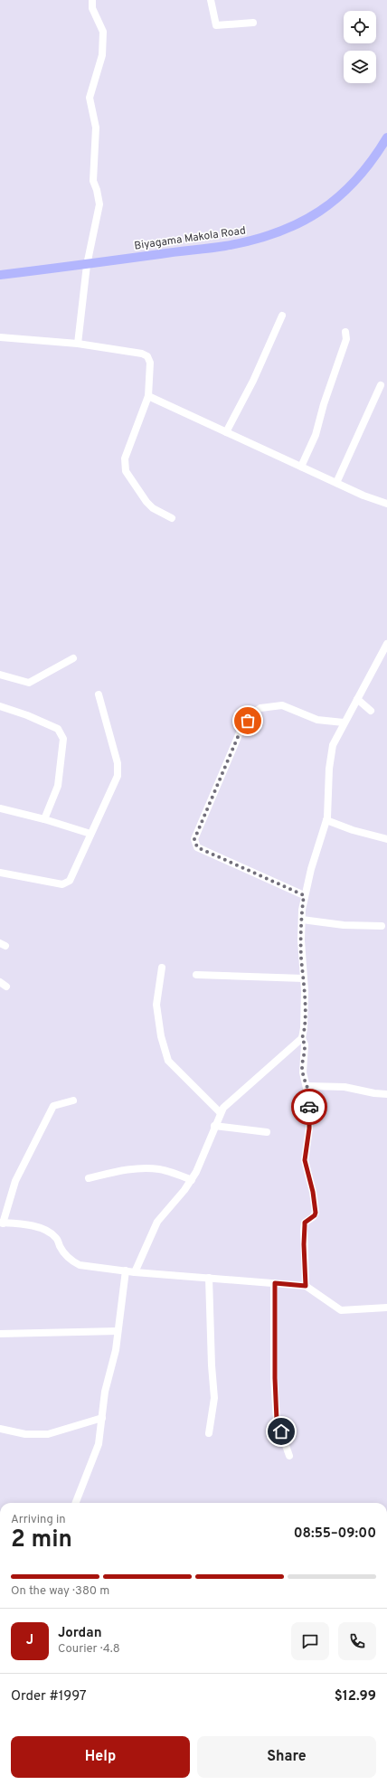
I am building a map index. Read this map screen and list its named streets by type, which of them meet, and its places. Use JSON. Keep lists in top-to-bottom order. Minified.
{"streets":{"main road":["Biyagama Makola Road"]},"page":{"heading":["2 min","Arriving in","08:55–09:00"],"panel":["Jordan","Courier · 4.8","Order #1997","$12.99"],"bar":"On the way · 380 m","round":"J","buttons":["Help","Share"]}}
